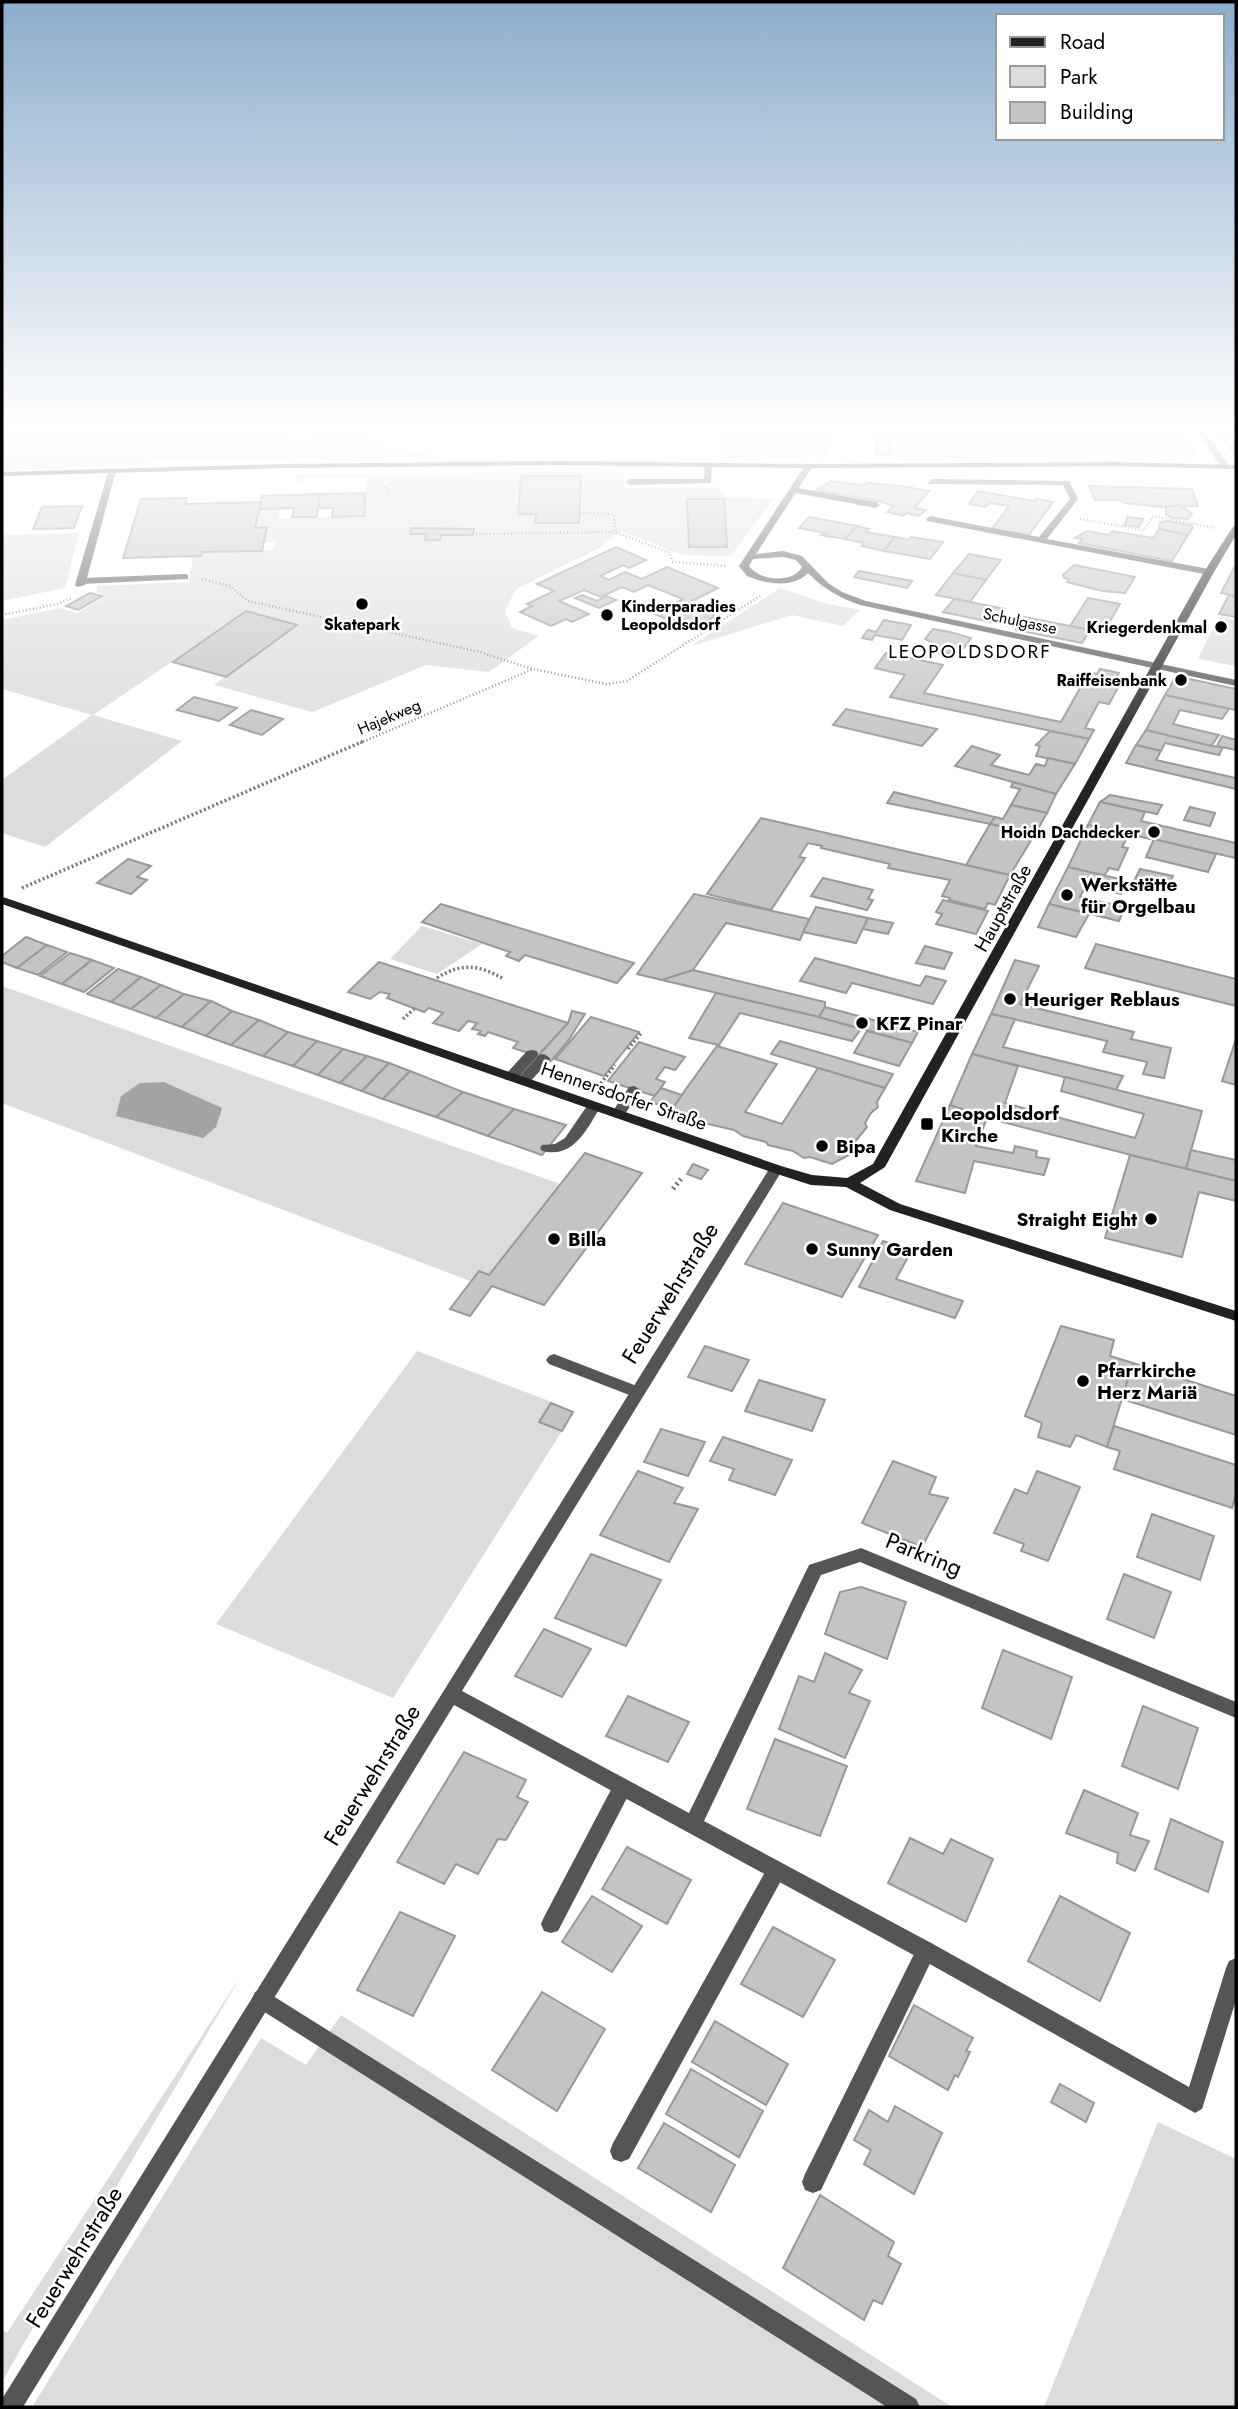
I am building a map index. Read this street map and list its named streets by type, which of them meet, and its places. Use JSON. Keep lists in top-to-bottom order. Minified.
{"streets":{"street":["Schulgasse","Hauptstraße","Hennersdorfer Straße","Feuerwehrstraße","Parkring"],"path":["Hajekweg"]},"crossings":[["Schulgasse","Hauptstraße"],["Hauptstraße","Hennersdorfer Straße"],["Hennersdorfer Straße","Feuerwehrstraße"]],"districts":["LEOPOLDSDORF"],"places":{"other":["Skatepark","Kinderparadies Leopoldsdorf","Kriegerdenkmal","Raiffeisenbank","Hoidn Dachdecker","Werkstätte für Orgelbau","Heuriger Reblaus","KFZ Pinar","Bipa","Straight Eight","Billa","Sunny Garden","Pfarrkirche Herz Mariä"],"transit":["Leopoldsdorf Kirche"]},"legend":["Road","Park","Building"]}
